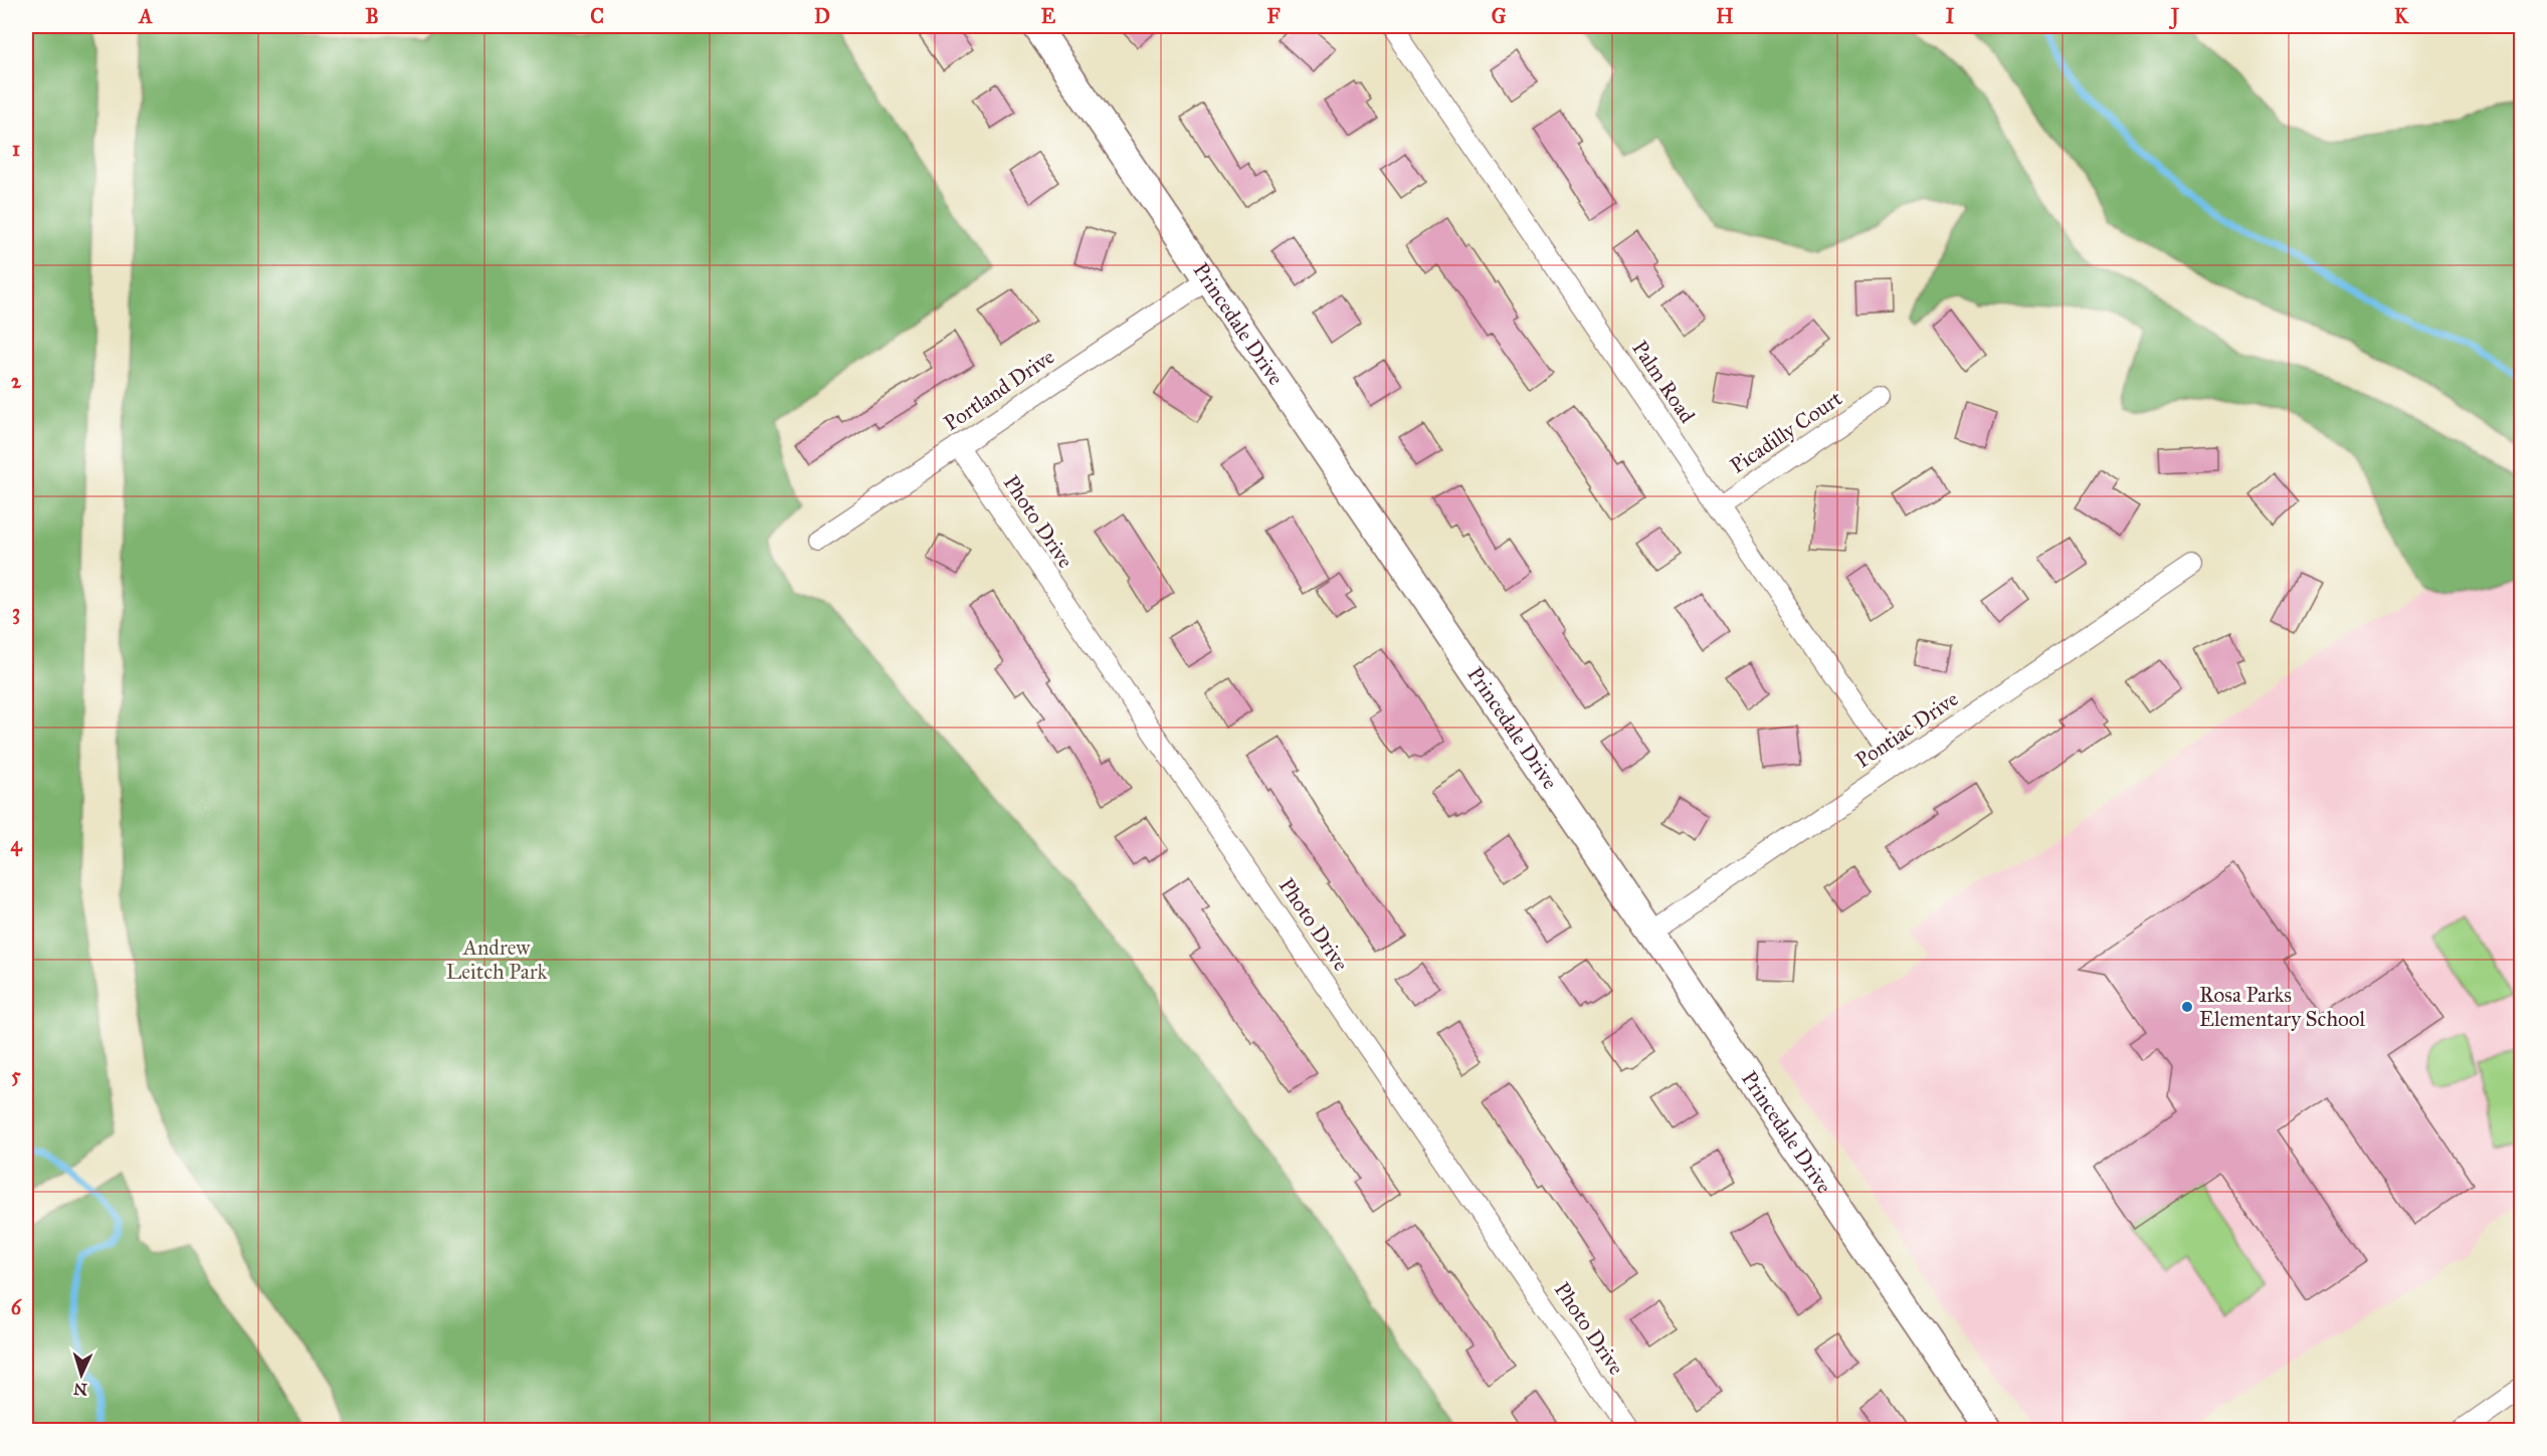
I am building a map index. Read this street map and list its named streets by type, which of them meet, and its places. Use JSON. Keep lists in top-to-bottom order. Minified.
{"streets":{"street":["Princedale Drive","Palm Road","Portland Drive","Picadilly Court","Photo Drive","Pontiac Drive"]},"crossings":[["Princedale Drive","Portland Drive"],["Princedale Drive","Pontiac Drive"],["Palm Road","Picadilly Court"],["Palm Road","Pontiac Drive"],["Portland Drive","Photo Drive"]],"parks":["Andrew Leitch Park"],"places":["Rosa Parks Elementary School"],"north":"bottom","grid":{"columns":["A","B","C","D","E","F","G","H","I","J","K"],"rows":["1","2","3","4","5","6"]}}
